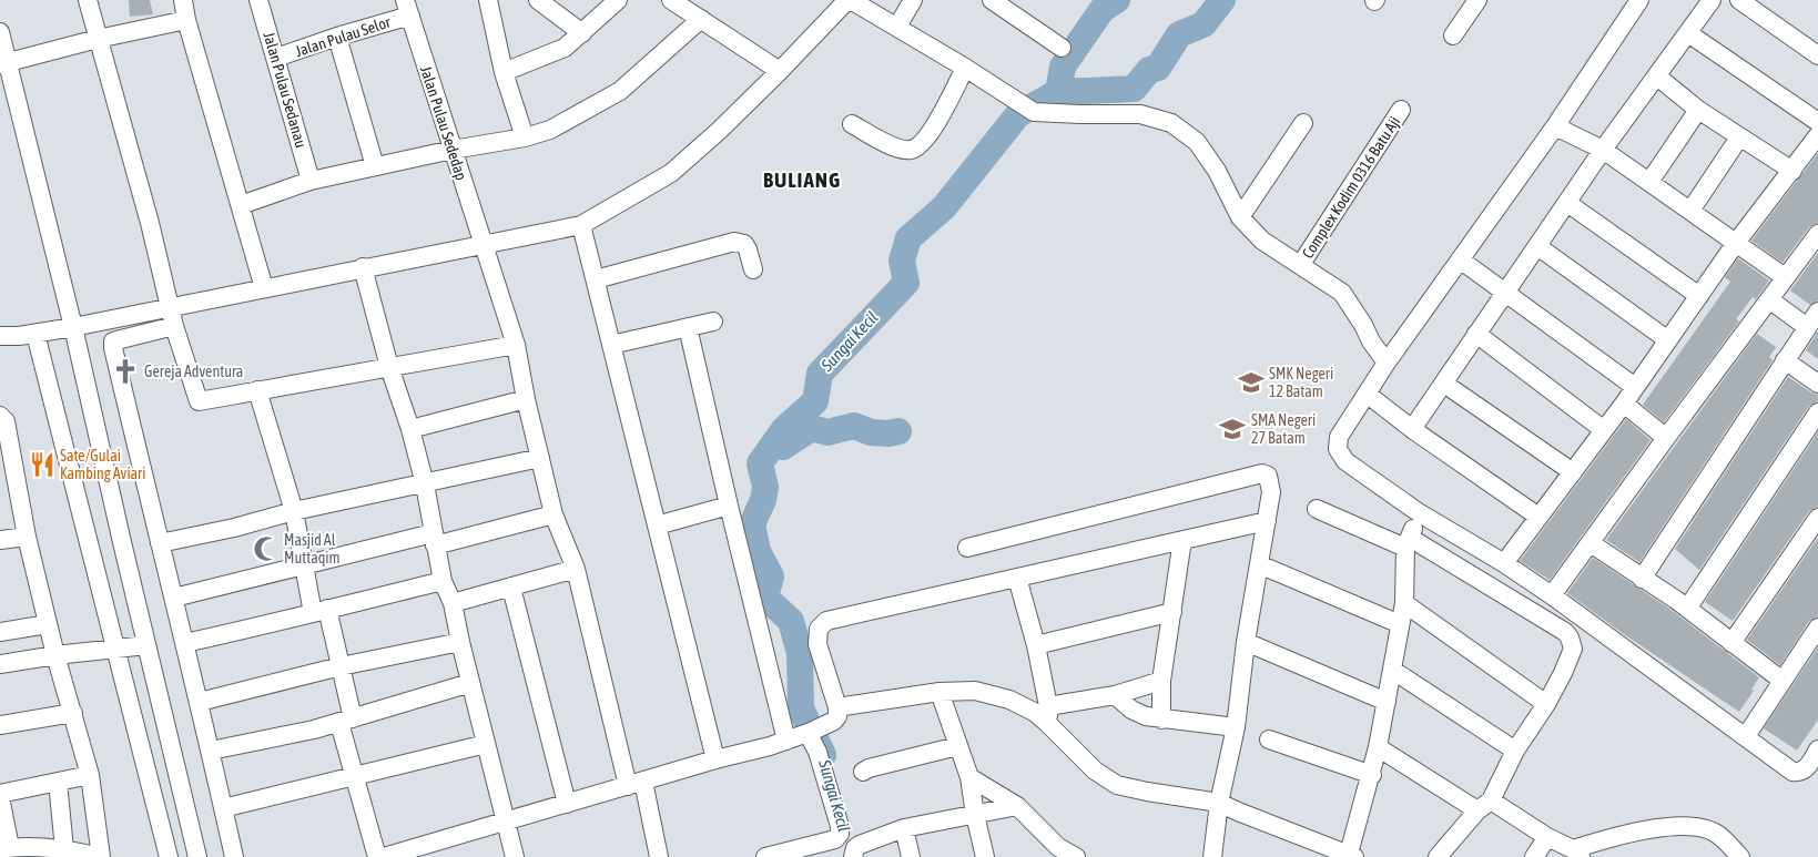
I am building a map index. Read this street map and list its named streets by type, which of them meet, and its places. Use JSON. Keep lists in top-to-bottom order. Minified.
{"streets":{"street":["Jalan Pulau Selor","Jalan Pulau Sedanau","Jalan Pulau Sededap","Complex Kodim 0316 Batu Aji"]},"crossings":[["Jalan Pulau Selor","Jalan Pulau Sedanau"],["Jalan Pulau Selor","Jalan Pulau Sededap"]],"districts":["BULIANG"],"water":["Sungai Kecil"],"places":{"church":["Gereja Adventura"],"school or university":["SMK Negeri 12 Batam","SMA Negeri 27 Batam"],"restaurant":["Sate/Gulai Kambing Aviari"],"mosque":["Masjid Al Muttaqim"]}}
